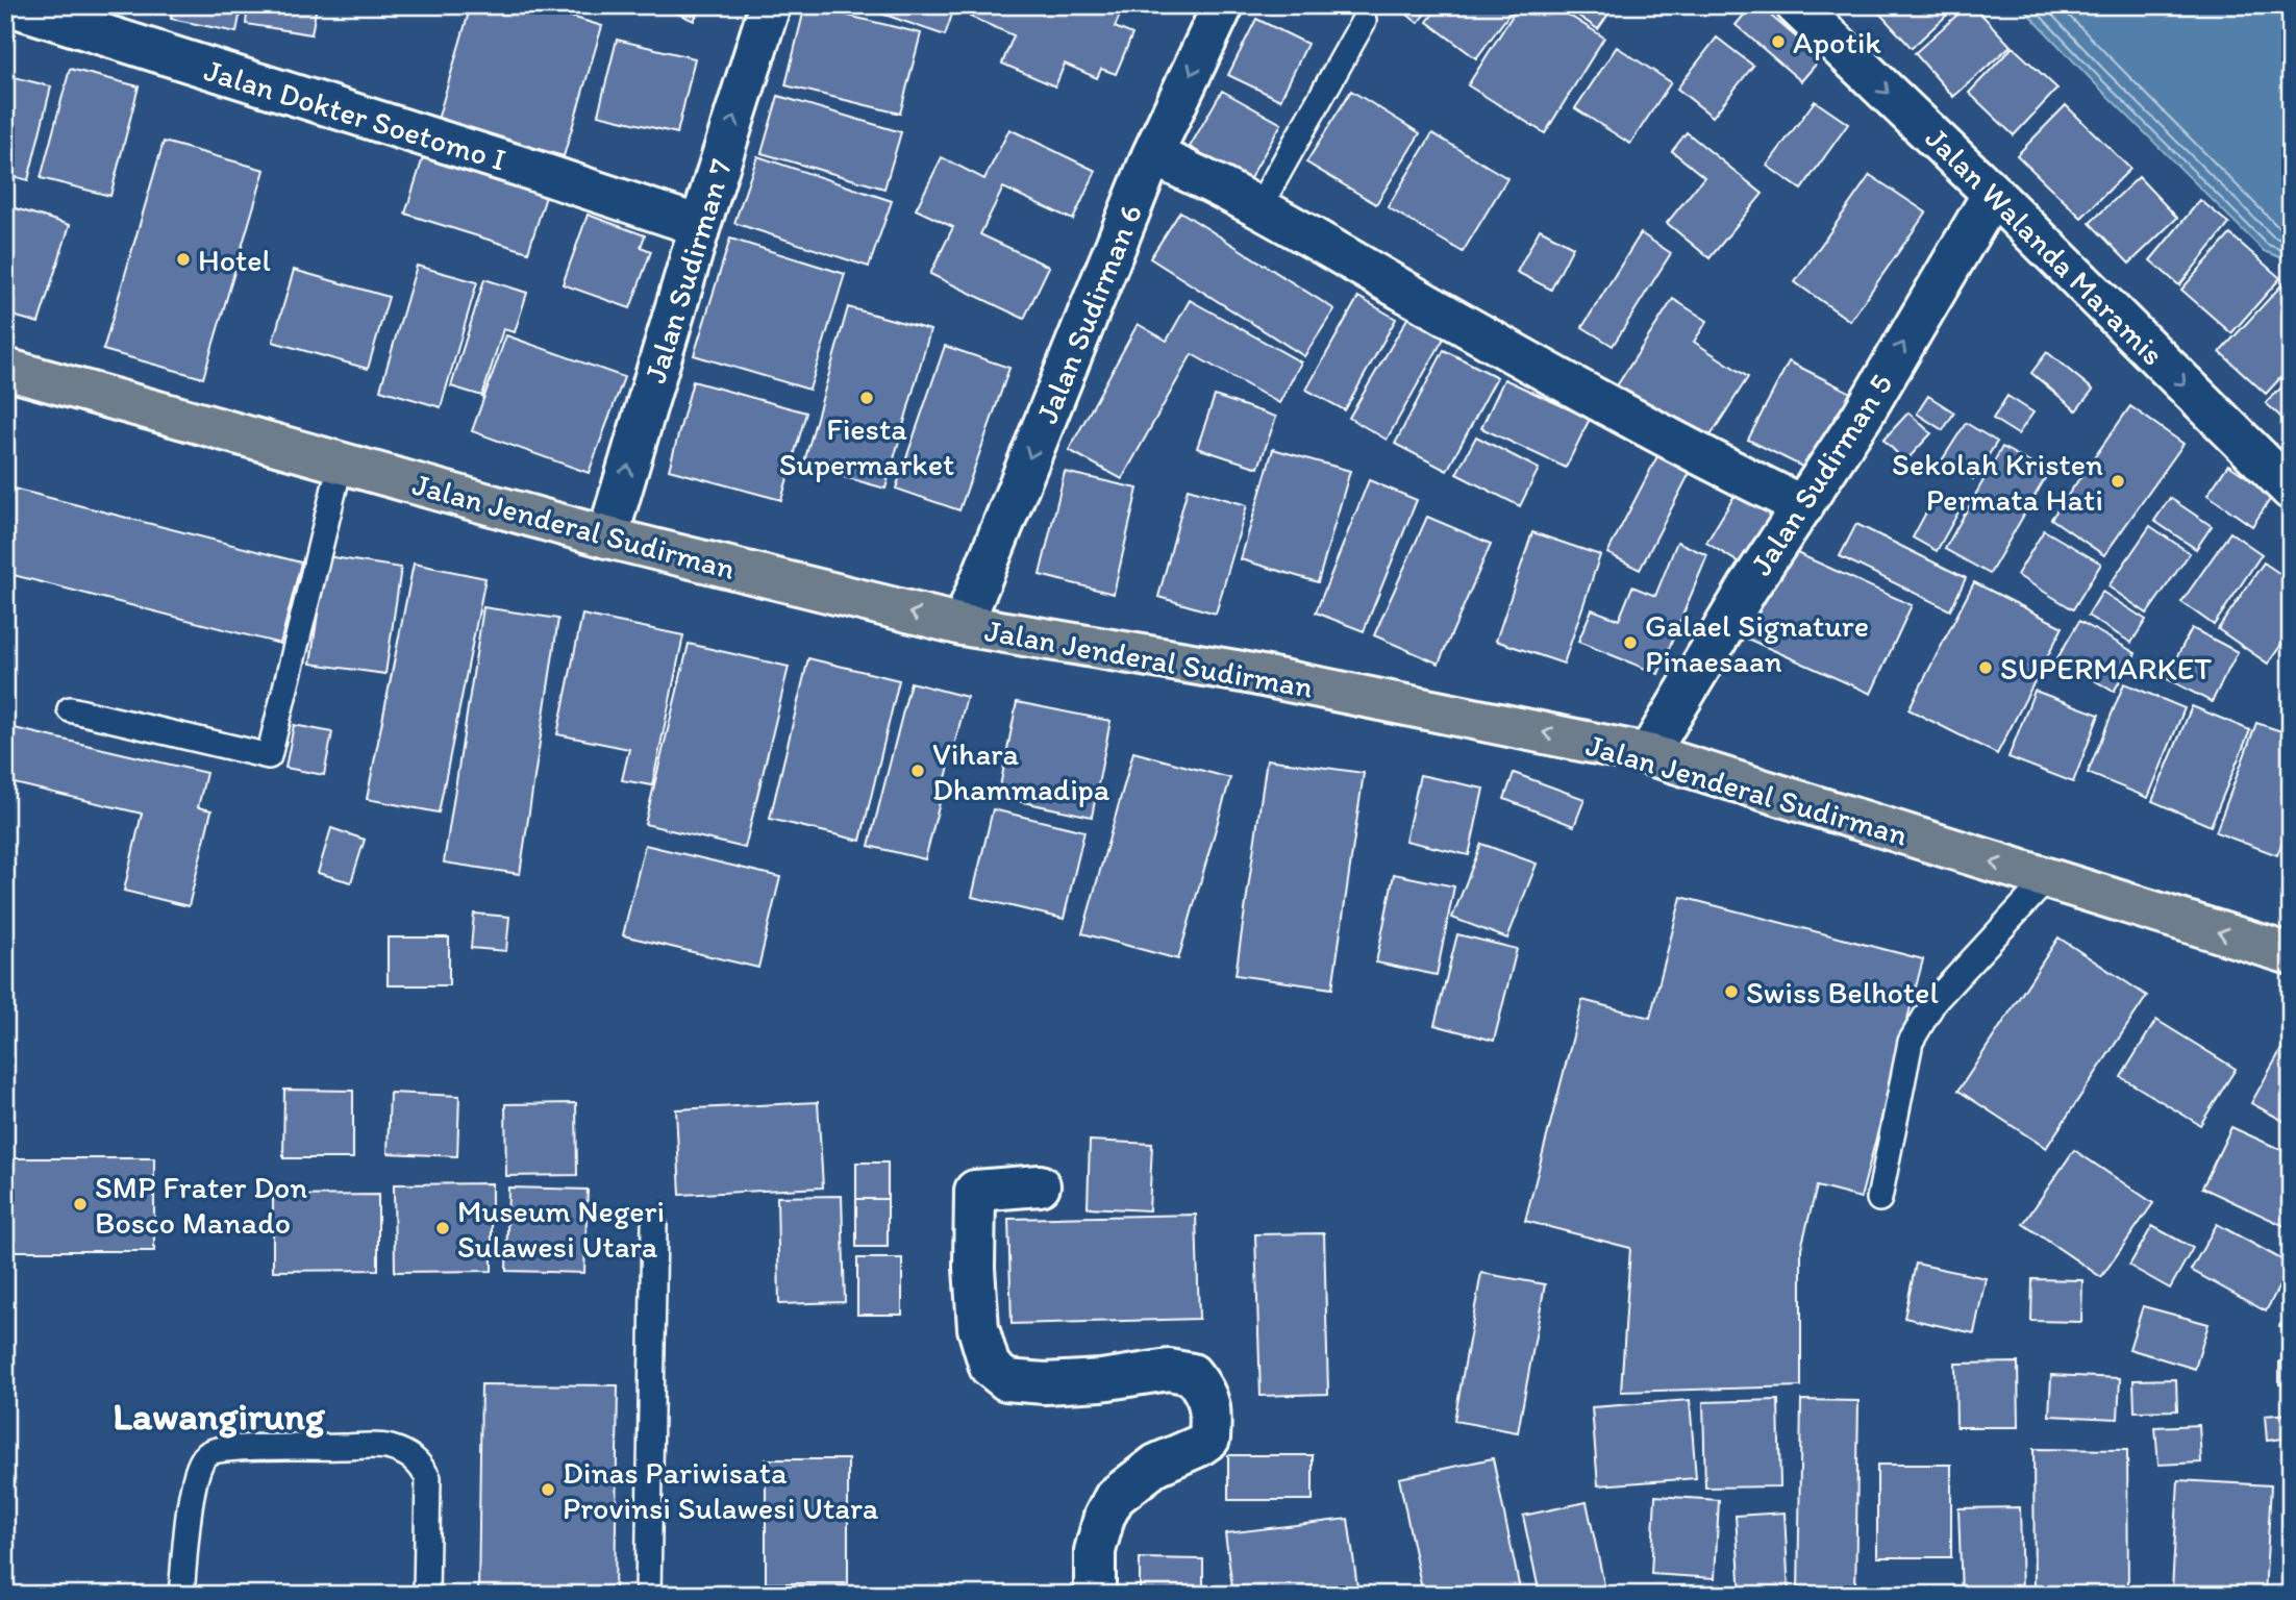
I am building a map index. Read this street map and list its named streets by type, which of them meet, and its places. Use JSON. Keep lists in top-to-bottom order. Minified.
{"streets":{"highway":["Jalan Jenderal Sudirman"],"street":["Jalan Dokter Soetomo I","Jalan Walanda Maramis","Jalan Sudirman 7","Jalan Sudirman 6","Jalan Sudirman 5"]},"crossings":[["Jalan Dokter Soetomo I","Jalan Sudirman 7"],["Jalan Walanda Maramis","Jalan Sudirman 5"],["Jalan Sudirman 7","Jalan Jenderal Sudirman"],["Jalan Sudirman 6","Jalan Jenderal Sudirman"],["Jalan Sudirman 5","Jalan Jenderal Sudirman"]],"one_way":["Jalan Walanda Maramis","Jalan Sudirman 7","Jalan Sudirman 6","Jalan Sudirman 5","Jalan Jenderal Sudirman"],"districts":["Lawangirung"],"places":["Apotik","Hotel","Fiesta Supermarket","Sekolah Kristen Permata Hati","Galael Signature Pinaesaan","SUPERMARKET","Vihara Dhammadipa","Swiss Belhotel","SMP Frater Don Bosco Manado","Museum Negeri Sulawesi Utara","Dinas Pariwisata Provinsi Sulawesi Utara"]}
